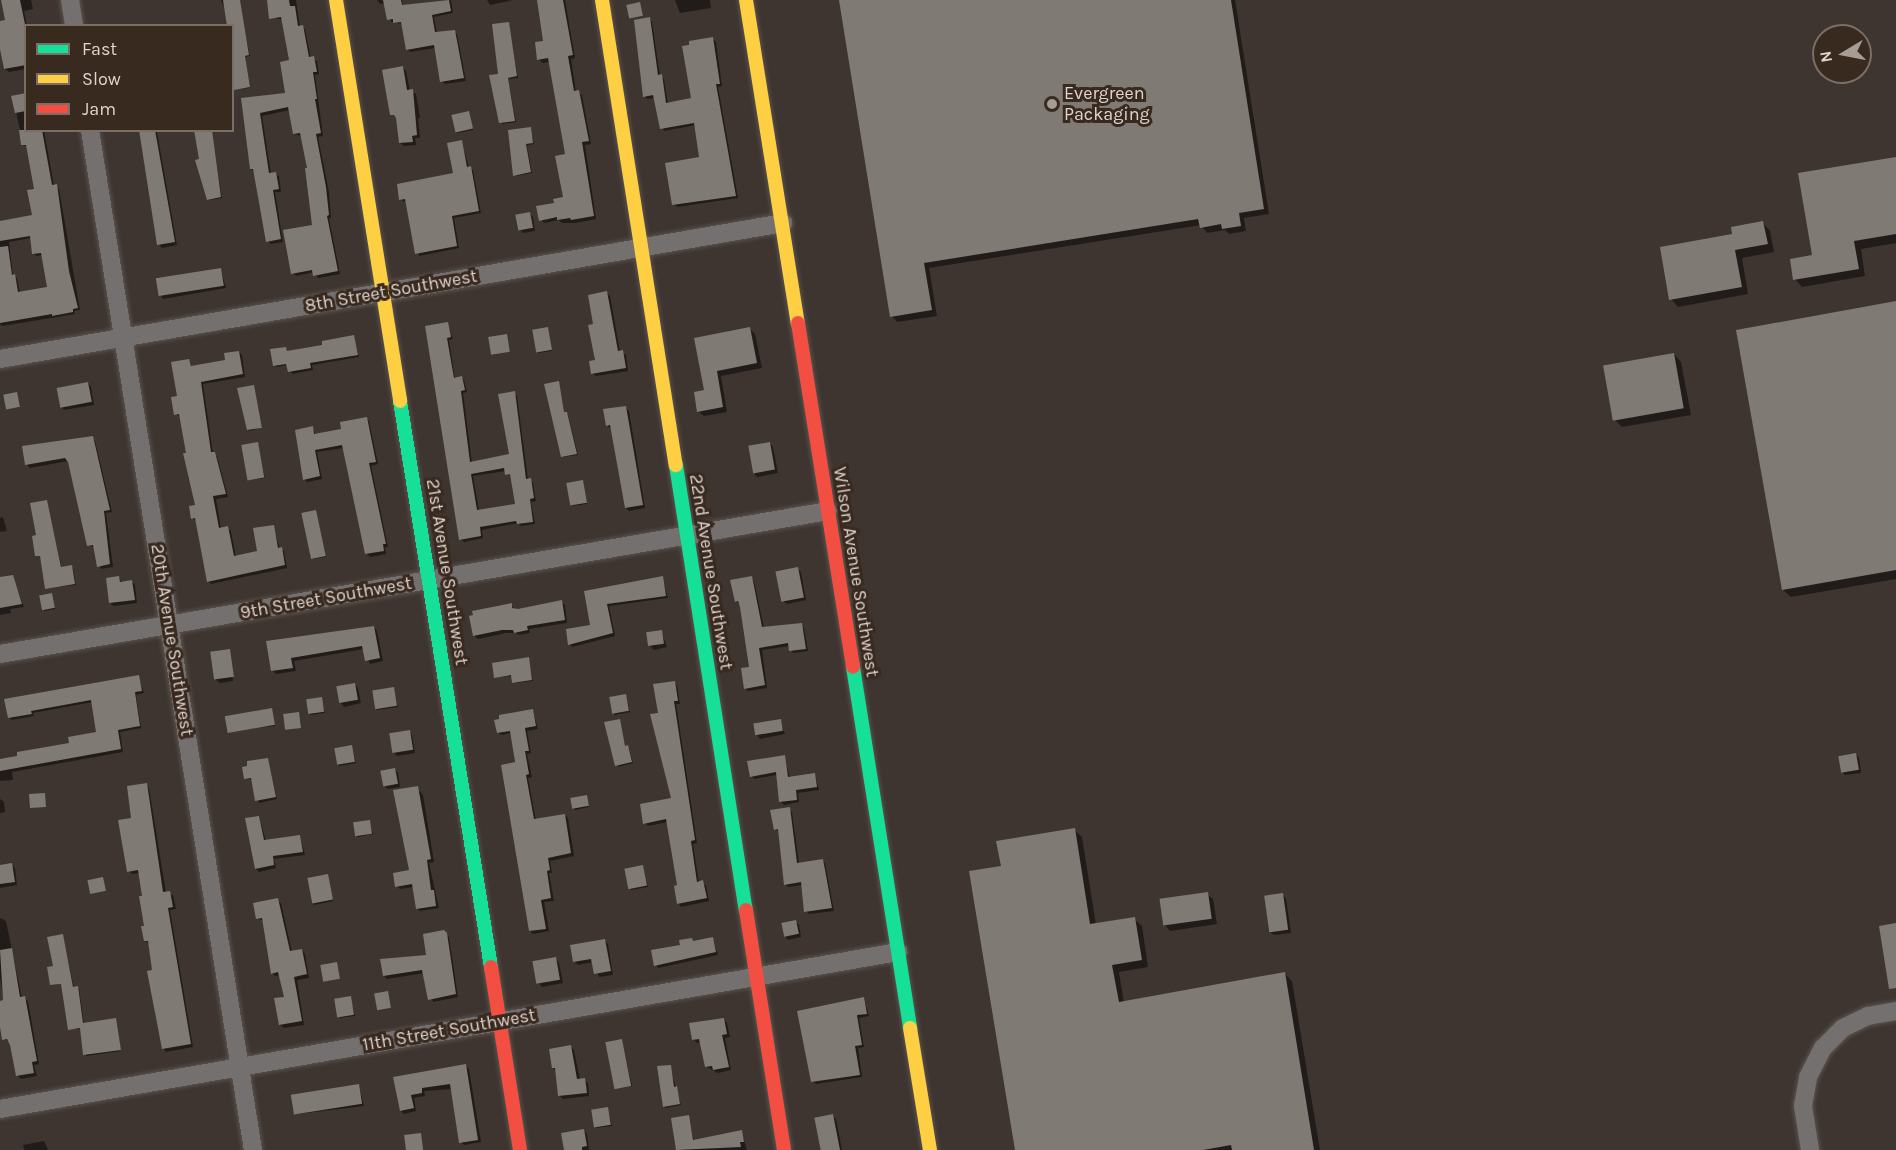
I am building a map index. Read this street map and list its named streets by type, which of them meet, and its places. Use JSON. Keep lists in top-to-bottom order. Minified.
{"streets":{"street":["8th Street Southwest","21st Avenue Southwest","22nd Avenue Southwest","Wilson Avenue Southwest","9th Street Southwest","20th Avenue Southwest","11th Street Southwest"]},"crossings":[["8th Street Southwest","21st Avenue Southwest"],["8th Street Southwest","22nd Avenue Southwest"],["8th Street Southwest","Wilson Avenue Southwest"],["8th Street Southwest","20th Avenue Southwest"],["21st Avenue Southwest","9th Street Southwest"],["21st Avenue Southwest","11th Street Southwest"],["22nd Avenue Southwest","9th Street Southwest"],["22nd Avenue Southwest","11th Street Southwest"],["Wilson Avenue Southwest","9th Street Southwest"],["Wilson Avenue Southwest","11th Street Southwest"],["9th Street Southwest","20th Avenue Southwest"],["20th Avenue Southwest","11th Street Southwest"]],"places":["Evergreen Packaging"],"legend":["Fast","Slow","Jam"],"north":"left"}
